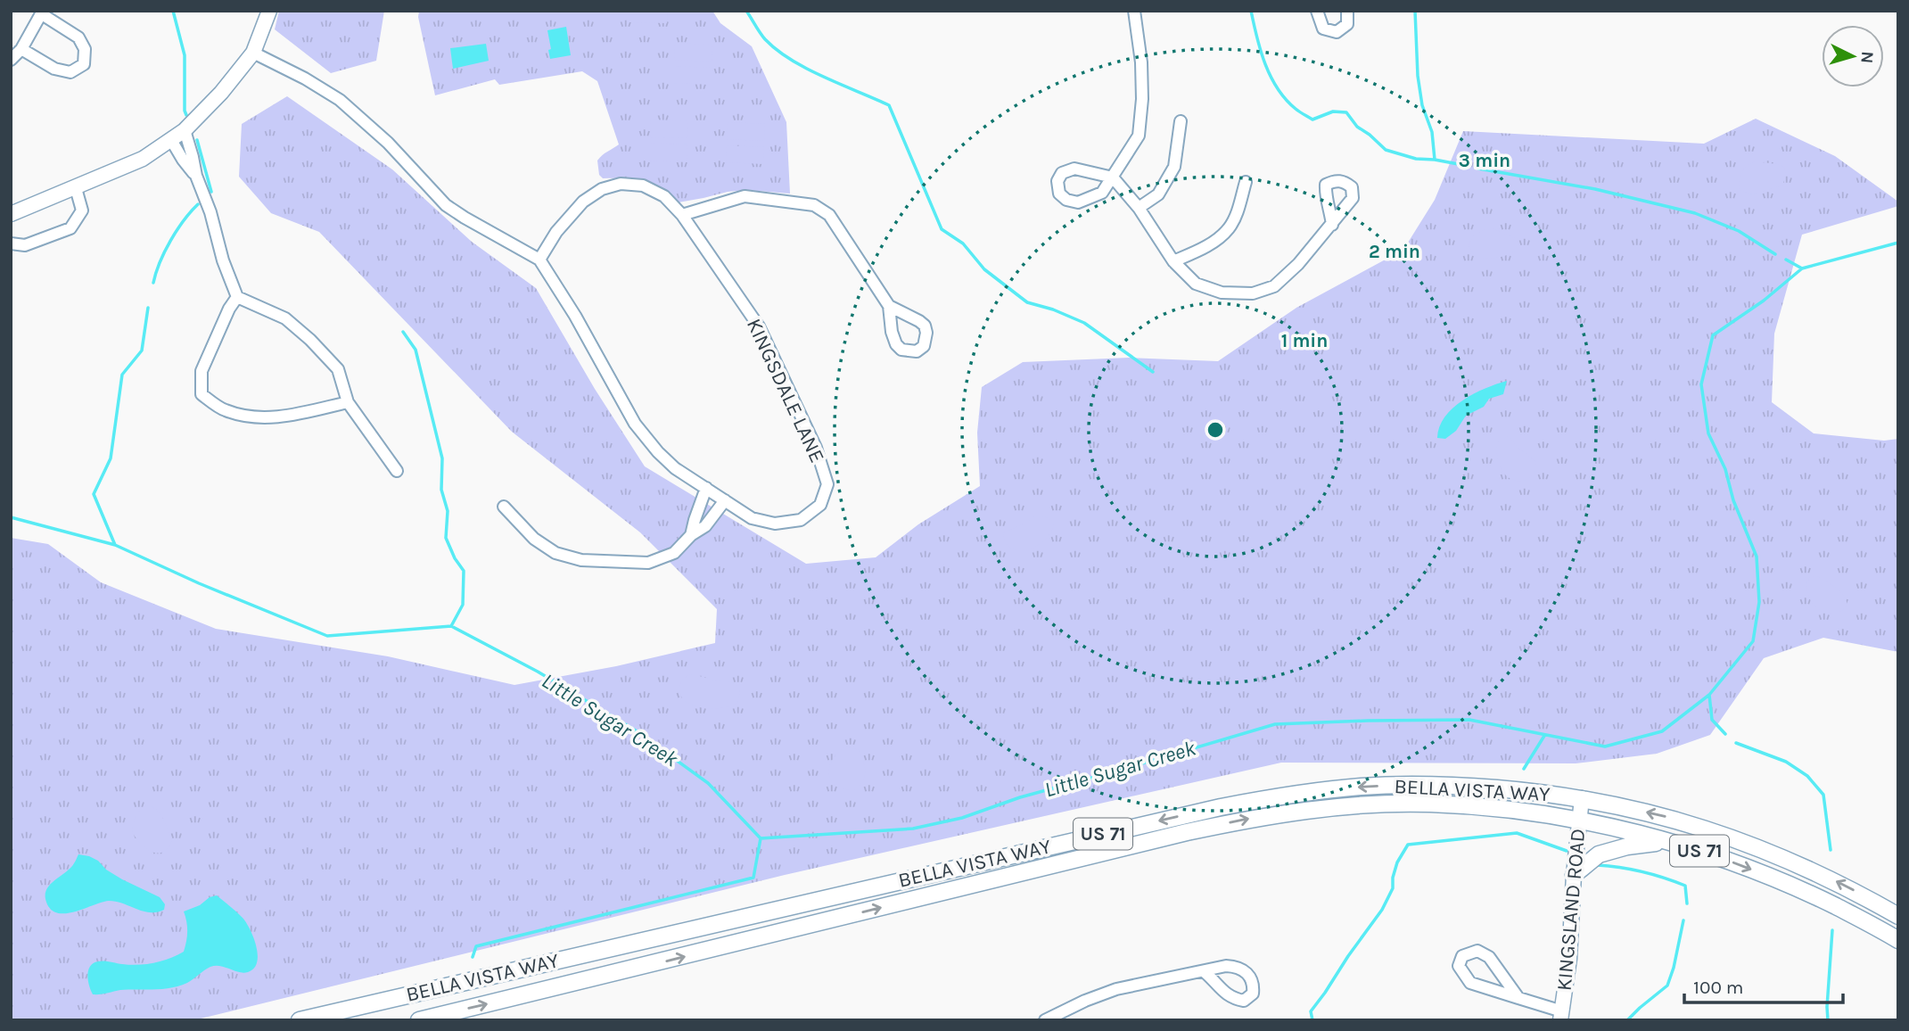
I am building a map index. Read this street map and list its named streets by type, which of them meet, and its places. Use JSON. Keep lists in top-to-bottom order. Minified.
{"streets":{"main road":["BELLA VISTA WAY","US 71"],"street":["KINGSDALE LANE","KINGSLAND ROAD"]},"crossings":[["BELLA VISTA WAY","KINGSLAND ROAD"]],"water":["Little Sugar Creek"],"scale_bar":"100 m","north":"right","rings":["3 min","2 min","1 min"]}
